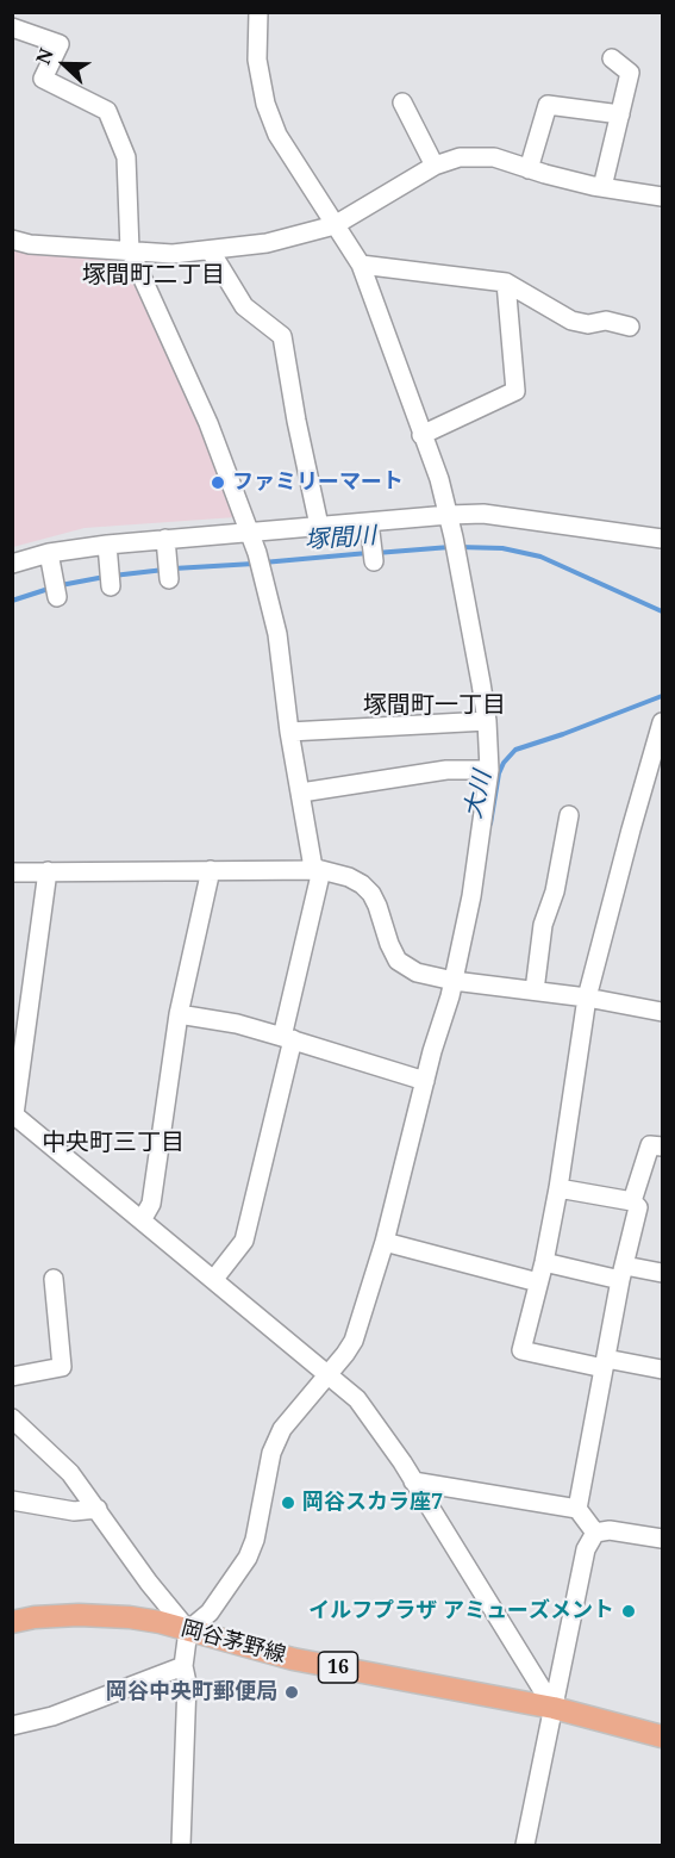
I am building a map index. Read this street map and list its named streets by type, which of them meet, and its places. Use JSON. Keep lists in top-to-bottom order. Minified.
{"streets":{"main road":["岡谷茅野線","16"]},"districts":["塚間町二丁目","塚間町一丁目","中央町三丁目"],"water":["塚間川","大川"],"places":["ファミリーマート","岡谷スカラ座7","イルフプラザ アミューズメント","岡谷中央町郵便局"],"north":"left"}
